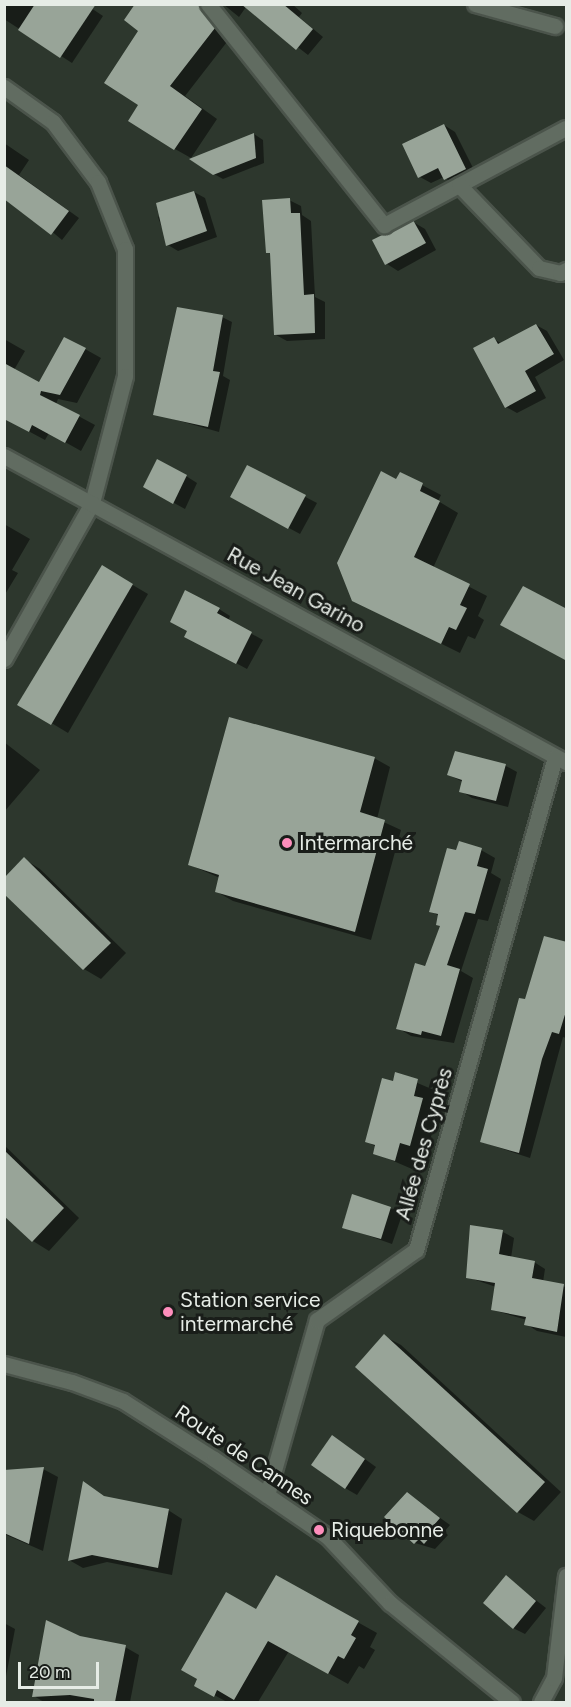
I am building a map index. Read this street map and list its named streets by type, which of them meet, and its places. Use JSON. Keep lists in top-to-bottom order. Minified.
{"streets":{"street":["Rue Jean Garino","Allée des Cyprès","Route de Cannes"]},"crossings":[["Rue Jean Garino","Allée des Cyprès"],["Allée des Cyprès","Route de Cannes"]],"places":["Intermarché","Station service intermarché","Riquebonne"],"scale_bar":"20 m"}
